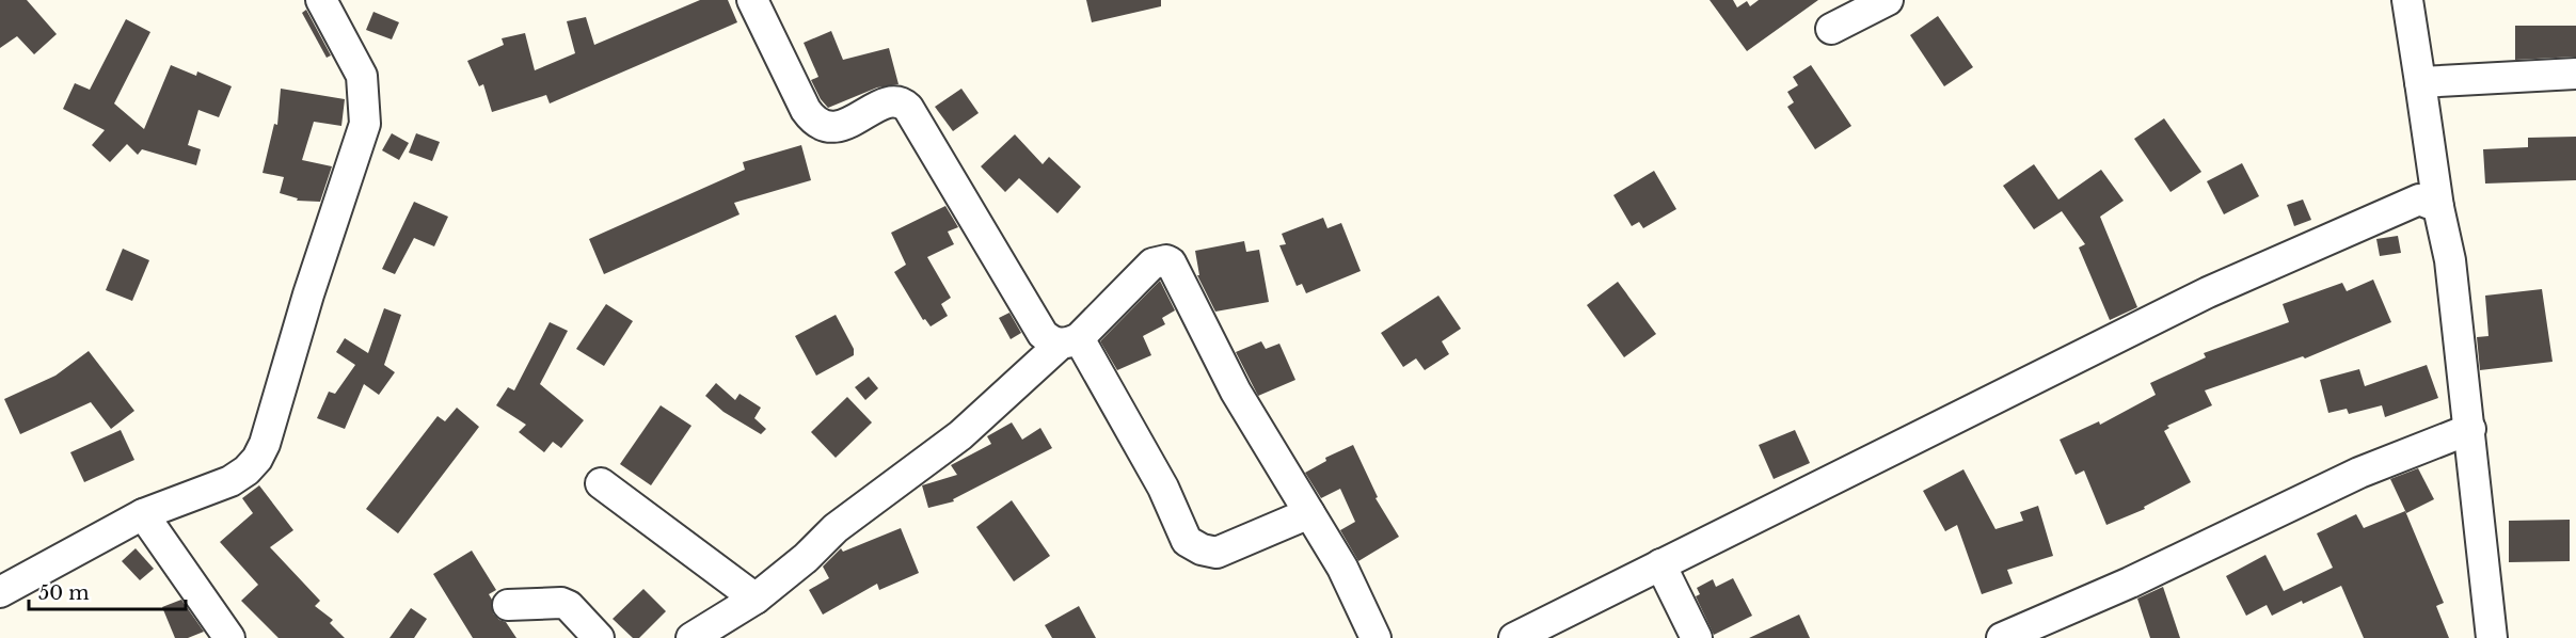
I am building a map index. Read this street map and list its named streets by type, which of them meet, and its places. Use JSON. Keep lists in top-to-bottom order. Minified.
{"scale_bar":"50 m"}
